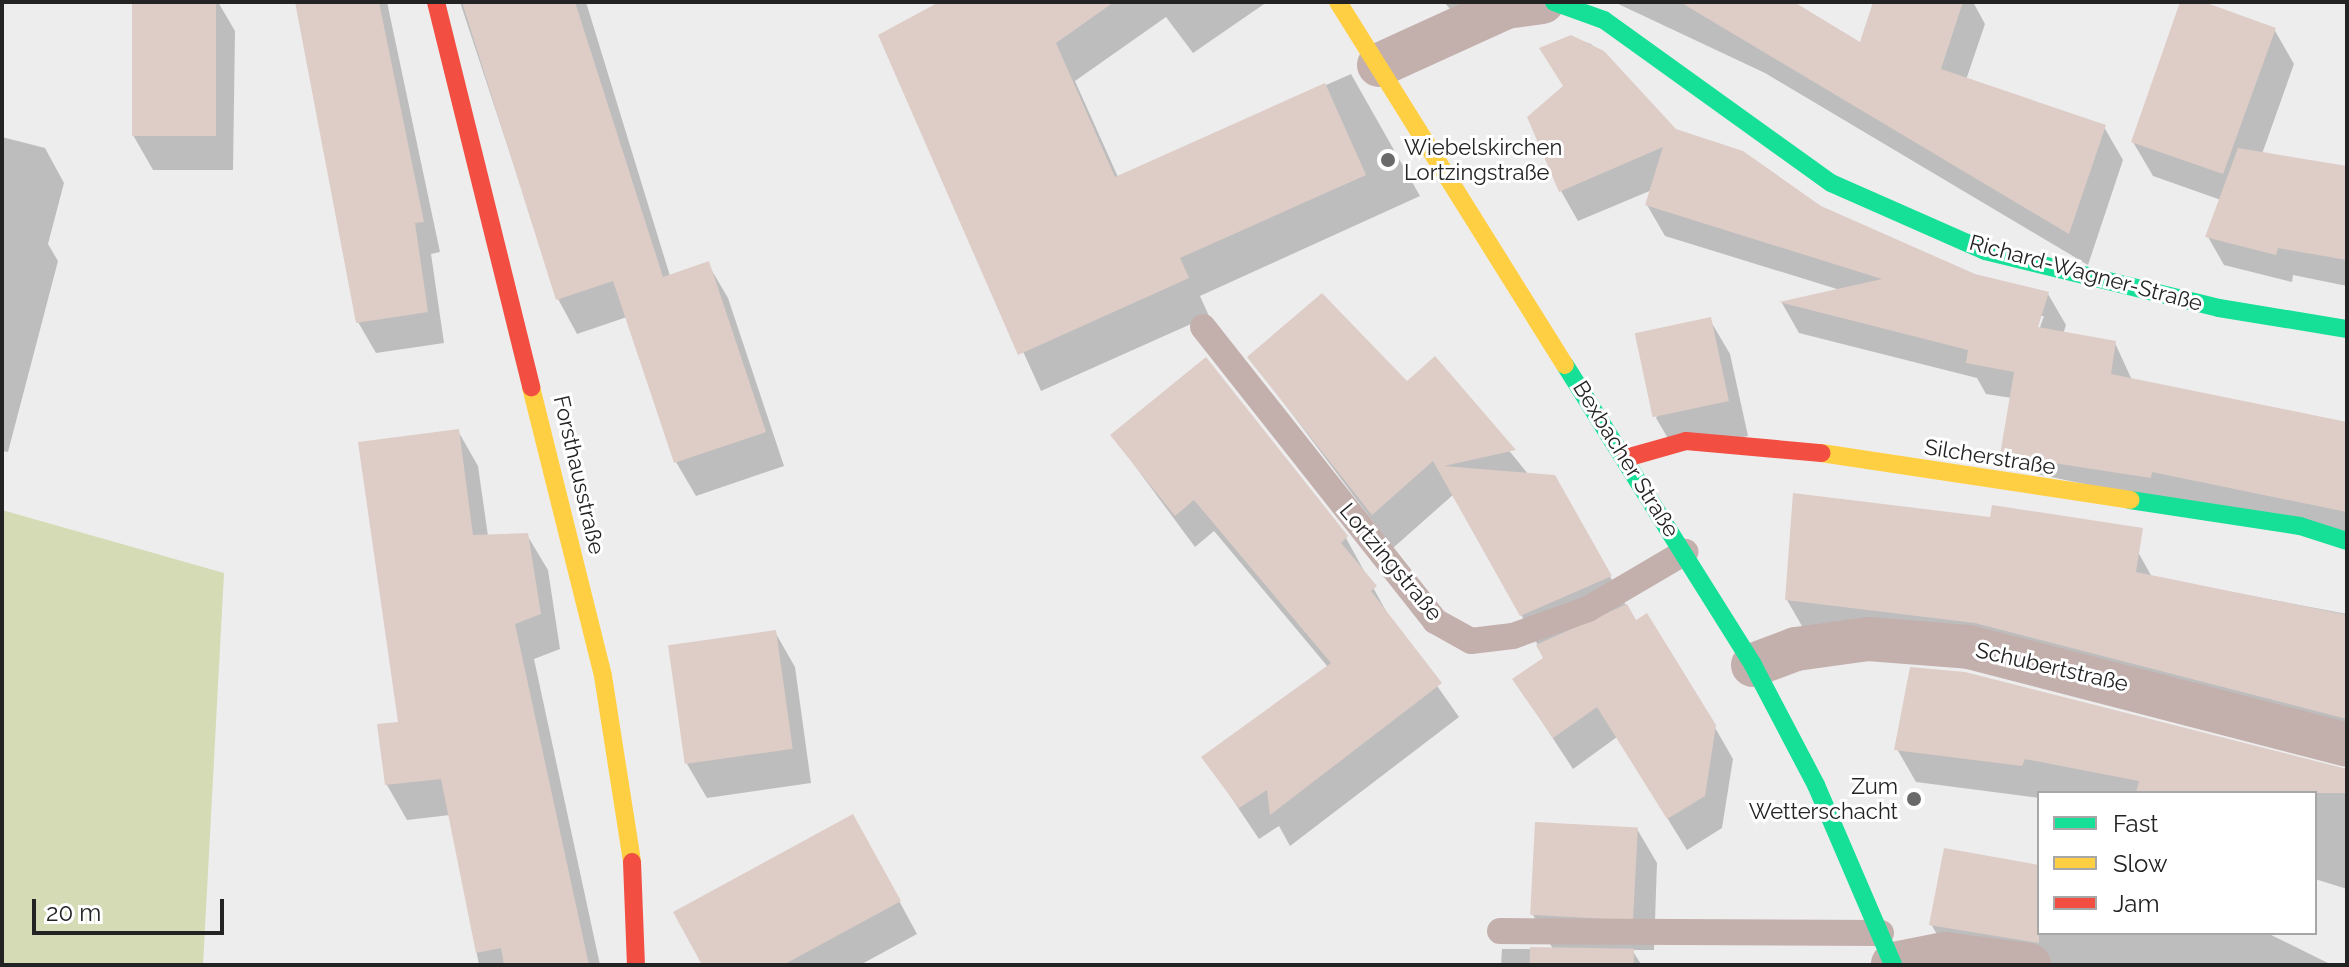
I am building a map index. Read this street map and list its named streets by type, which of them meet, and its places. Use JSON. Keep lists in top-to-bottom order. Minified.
{"streets":{"street":["Richard-Wagner-Straße","Silcherstraße","Bexbacher Straße","Forsthausstraße","Schubertstraße"],"lane":["Lortzingstraße"]},"crossings":[["Silcherstraße","Bexbacher Straße"],["Bexbacher Straße","Lortzingstraße"],["Bexbacher Straße","Schubertstraße"]],"places":["Wiebelskirchen Lortzingstraße","Zum Wetterschacht"],"legend":["Fast","Slow","Jam"],"scale_bar":"20 m"}
